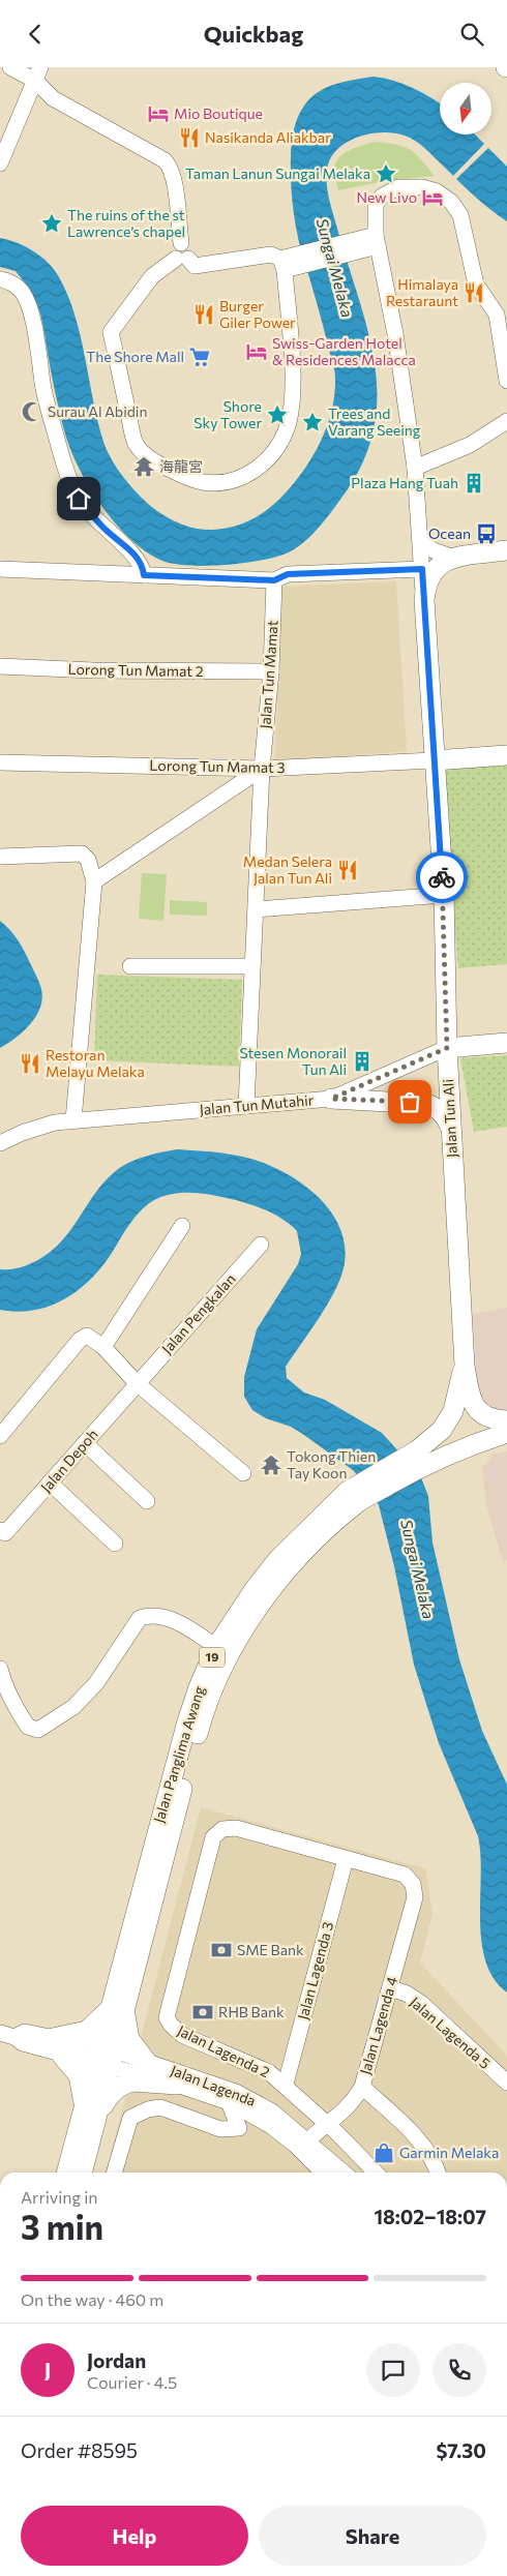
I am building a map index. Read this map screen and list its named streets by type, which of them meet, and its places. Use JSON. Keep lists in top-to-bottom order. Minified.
{"streets":{"main road":["Jalan Tun Mutahir","Jalan Tun Ali","19","Jalan Panglima Awang"],"street":["Lorong Tun Mamat 2","Jalan Tun Mamat","Lorong Tun Mamat 3","Jalan Pengkalan","Jalan Depoh","Jalan Lagenda 3","Jalan Lagenda 4","Jalan Lagenda 5","Jalan Lagenda 2","Jalan Lagenda"]},"crossings":[["Lorong Tun Mamat 2","Jalan Tun Mamat"],["Jalan Tun Mamat","Lorong Tun Mamat 3"],["Jalan Tun Mamat","Jalan Tun Mutahir"],["Lorong Tun Mamat 3","Jalan Tun Ali"],["Jalan Tun Mutahir","Jalan Tun Ali"],["Jalan Tun Ali","Jalan Panglima Awang"],["Jalan Pengkalan","Jalan Depoh"],["Jalan Panglima Awang","Jalan Lagenda"],["Jalan Lagenda 3","Jalan Lagenda 4"],["Jalan Lagenda 3","Jalan Lagenda 2"],["Jalan Lagenda 4","Jalan Lagenda 5"],["Jalan Lagenda 4","Jalan Lagenda 2"],["Jalan Lagenda 4","Jalan Lagenda"]],"water":["Sungai Melaka"],"places":{"hotel":["Mio Boutique","New Livo","Swiss-Garden Hotel & Residences Malacca"],"restaurant":["Nasikanda Aliakbar","Himalaya Restaraunt","Burger Giler Power","Medan Selera Jalan Tun Ali","Restoran Melayu Melaka"],"place":["Taman Lanun Sungai Melaka","The ruins of the st Lawrence’s chapel","Shore Sky Tower","Trees and Varang Seeing"],"supermarket":["The Shore Mall"],"mosque":["Surau Al Abidin"],"temple":["海龍宮","Tokong Thien Tay Koon"],"building":["Plaza Hang Tuah","Stesen Monorail Tun Ali"],"bus stop":["Ocean"],"bank":["SME Bank","RHB Bank"],"shop":["Garmin Melaka"]},"north":"bottom","page":{"header":"Quickbag","heading":["3 min","Arriving in","18:02–18:07"],"panel":["Jordan","Courier · 4.5","Order #8595","$7.30"],"bar":"On the way · 460 m","round":"J","buttons":["Help","Share"]}}
